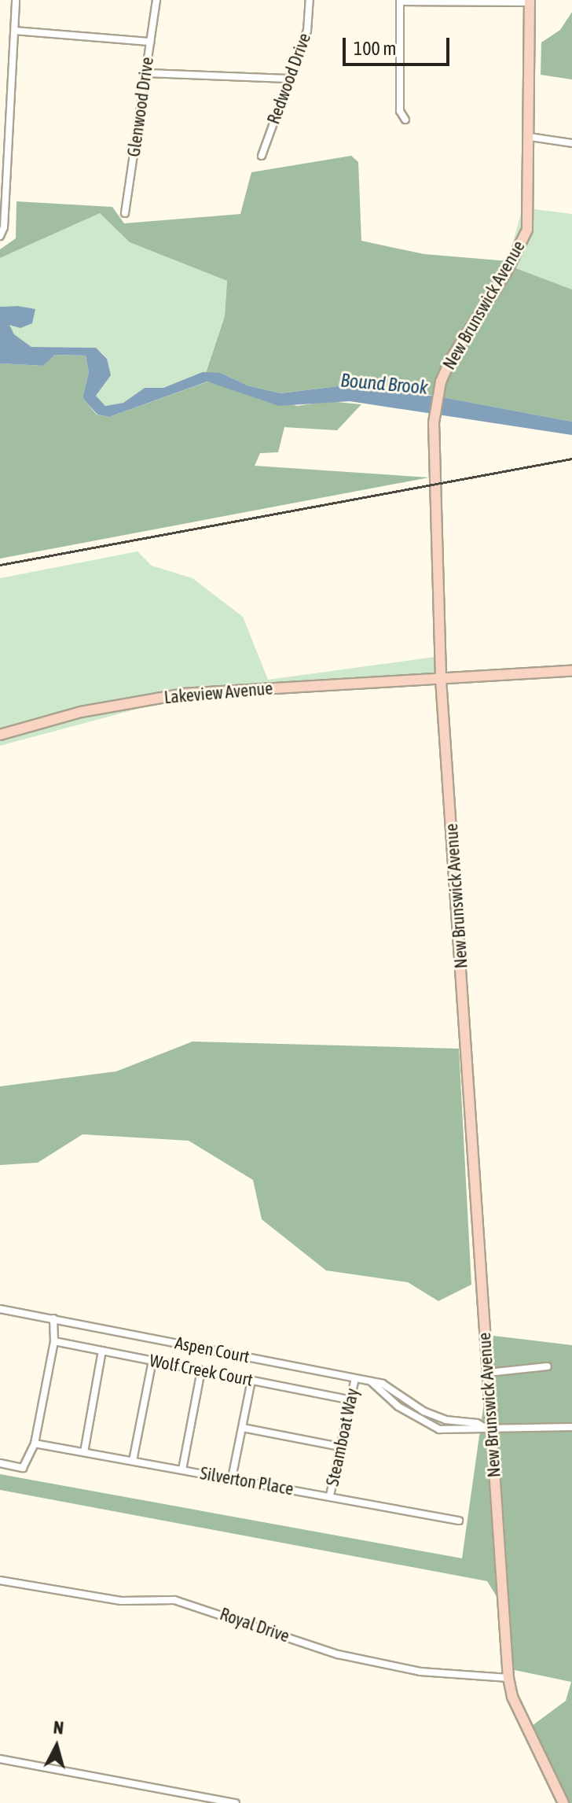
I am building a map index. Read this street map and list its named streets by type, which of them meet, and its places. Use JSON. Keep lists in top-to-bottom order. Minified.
{"streets":{"street":["Redwood Drive","Glenwood Drive","New Brunswick Avenue","Lakeview Avenue","Aspen Court","Wolf Creek Court","Steamboat Way","Silverton Place","Royal Drive"]},"crossings":[["New Brunswick Avenue","Lakeview Avenue"],["New Brunswick Avenue","Aspen Court"],["New Brunswick Avenue","Royal Drive"],["Aspen Court","Steamboat Way"],["Wolf Creek Court","Steamboat Way"],["Steamboat Way","Silverton Place"]],"water":["Bound Brook"],"scale_bar":"100 m","north":"top"}
